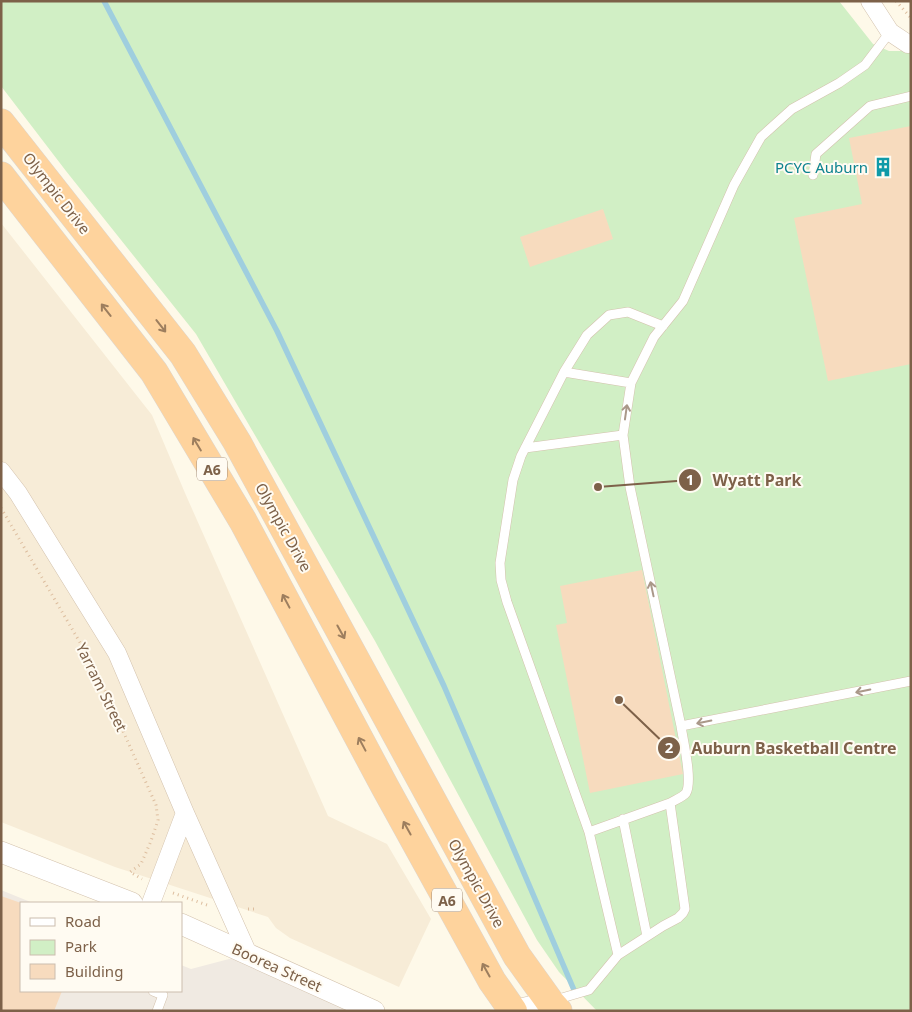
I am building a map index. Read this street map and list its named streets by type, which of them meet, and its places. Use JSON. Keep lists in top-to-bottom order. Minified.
{"streets":{"highway":["Olympic Drive","A6"],"street":["Yarram Street","Boorea Street"]},"crossings":[["Yarram Street","Boorea Street"]],"places":{"building":["PCYC Auburn"],"other":["Wyatt Park","Auburn Basketball Centre"]},"legend":["Road","Park","Building"]}
